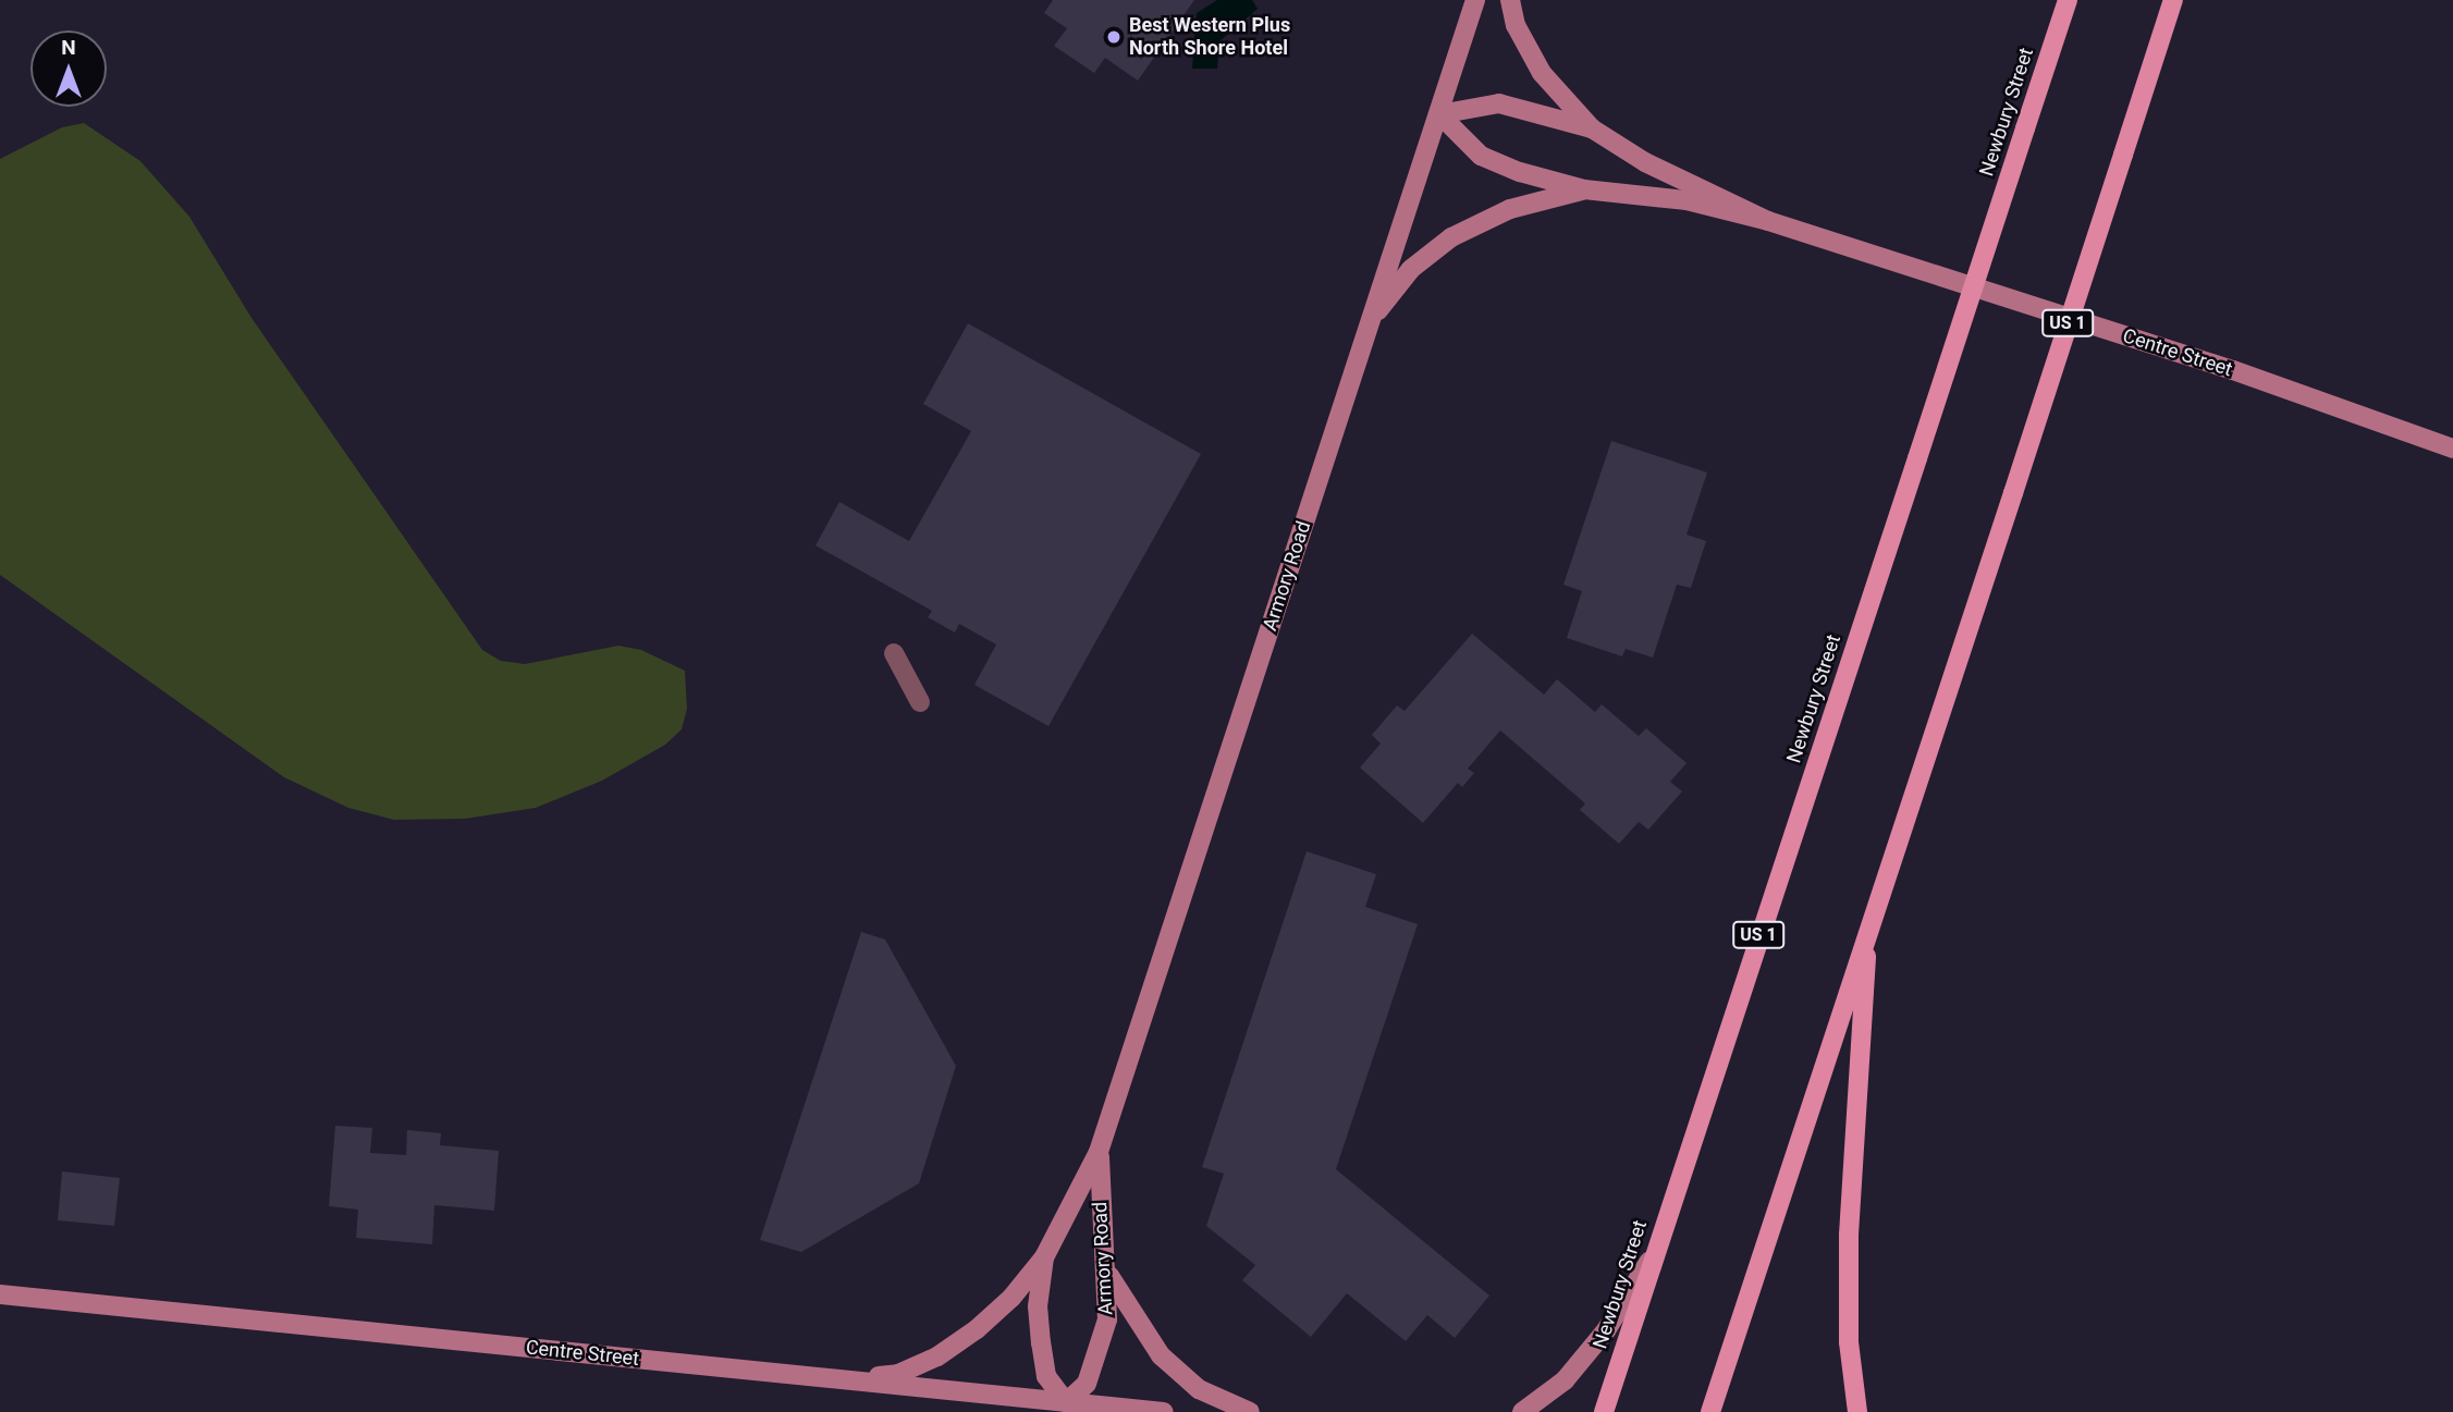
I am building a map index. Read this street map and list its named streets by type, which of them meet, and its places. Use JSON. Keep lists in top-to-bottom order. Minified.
{"streets":{"main road":["Newbury Street","US 1","Centre Street","Armory Road"]},"crossings":[["Centre Street","Armory Road"]],"places":["Best Western Plus North Shore Hotel"],"north":"top"}
